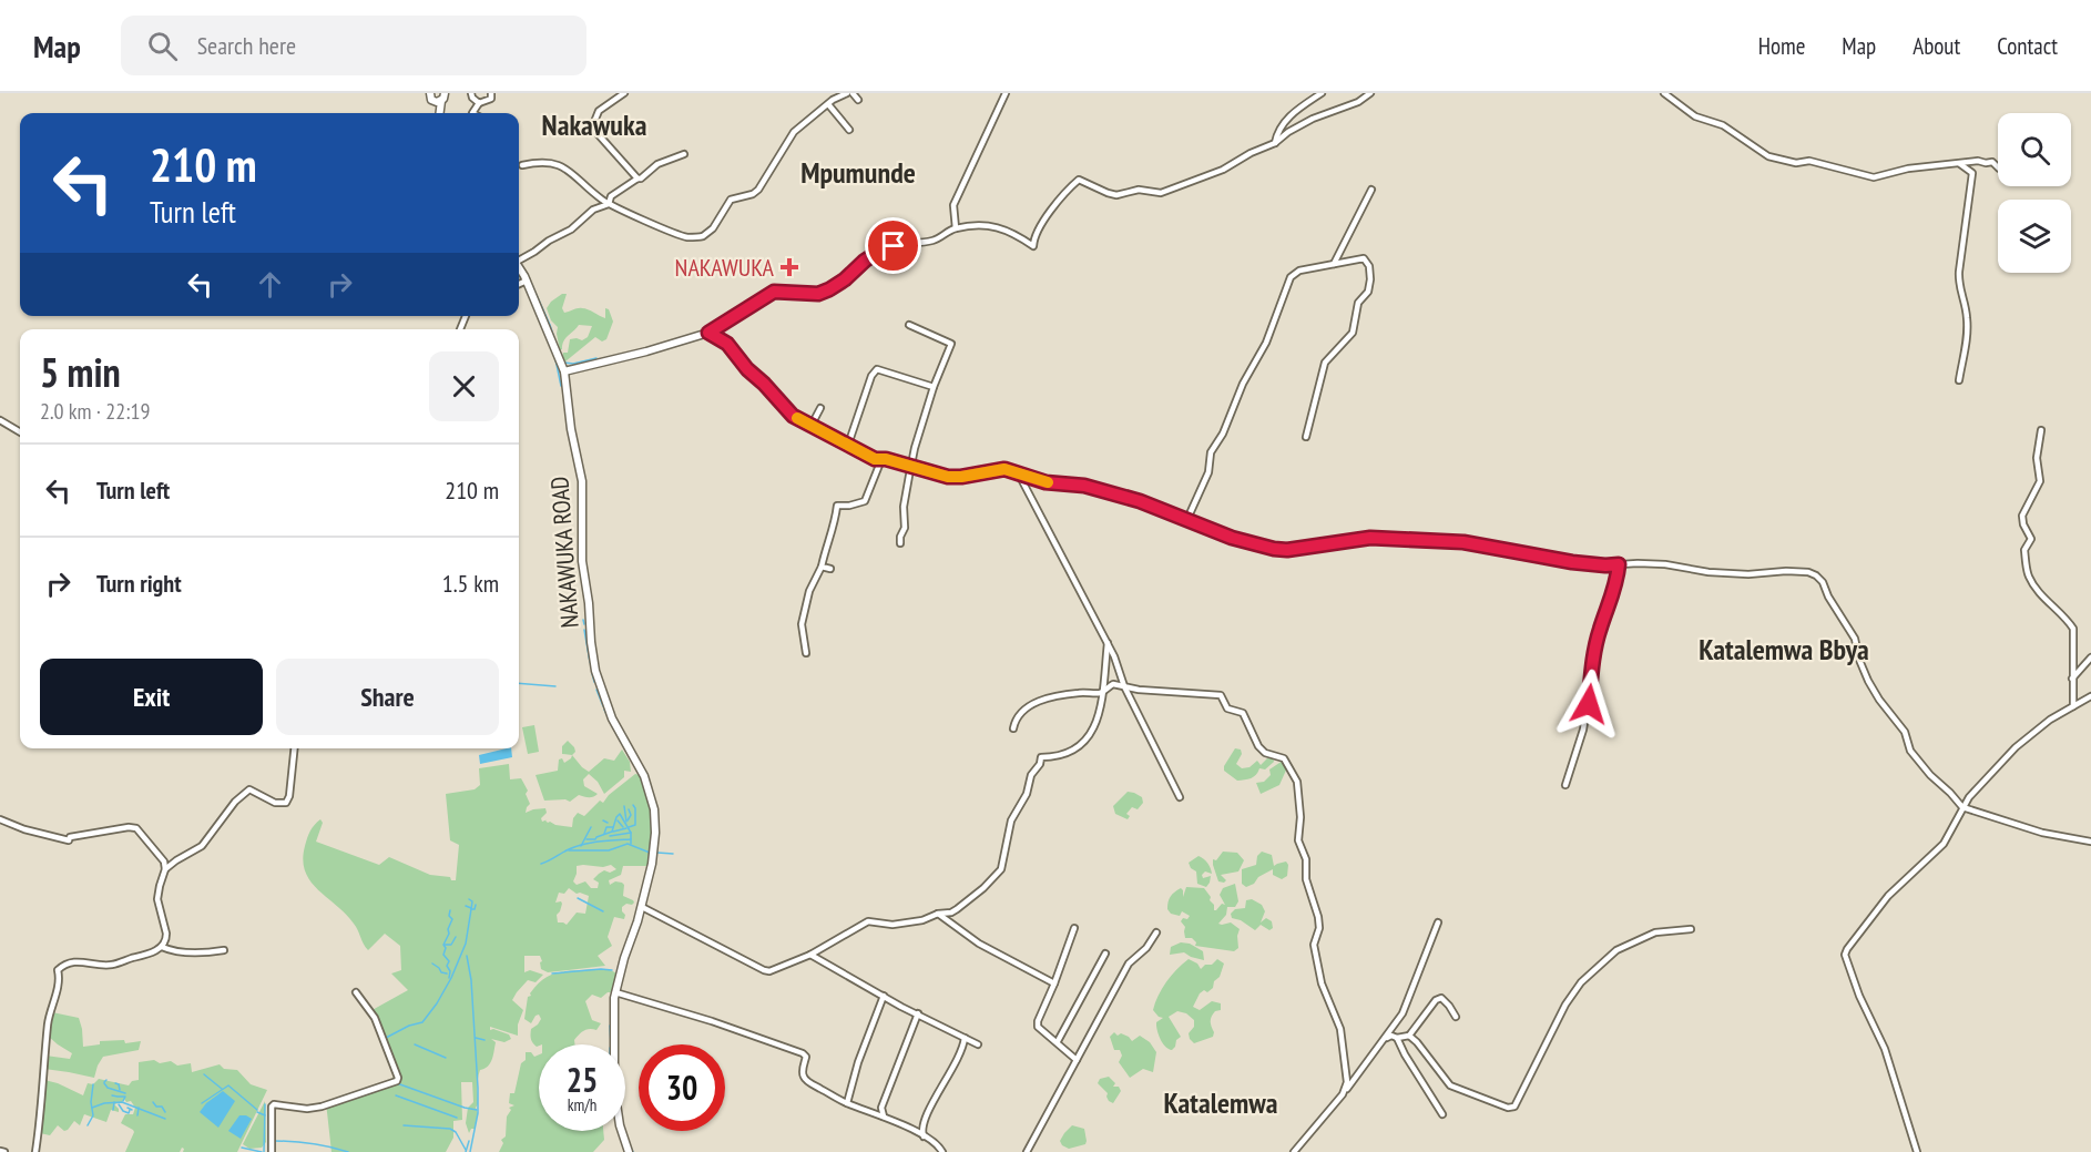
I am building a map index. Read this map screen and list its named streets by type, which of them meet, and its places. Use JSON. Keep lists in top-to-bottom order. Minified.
{"streets":{"main road":["NAKAWUKA ROAD"]},"districts":["Nakawuka","Mpumunde","Katalemwa Bbya","Katalemwa"],"places":{"health":["NAKAWUKA"]},"page":{"header":"Map","search":"Search here","nav":["Home","Map","About","Contact"],"turn":["210 m","Turn left"],"heading":["5 min","2.0 km · 22:19"],"list":[{"name":"Turn left","value":"210 m"},{"name":"Turn right","value":"1.5 km"}],"buttons":["Exit","Share"],"speed":"25 km/h","limit":"30"}}
